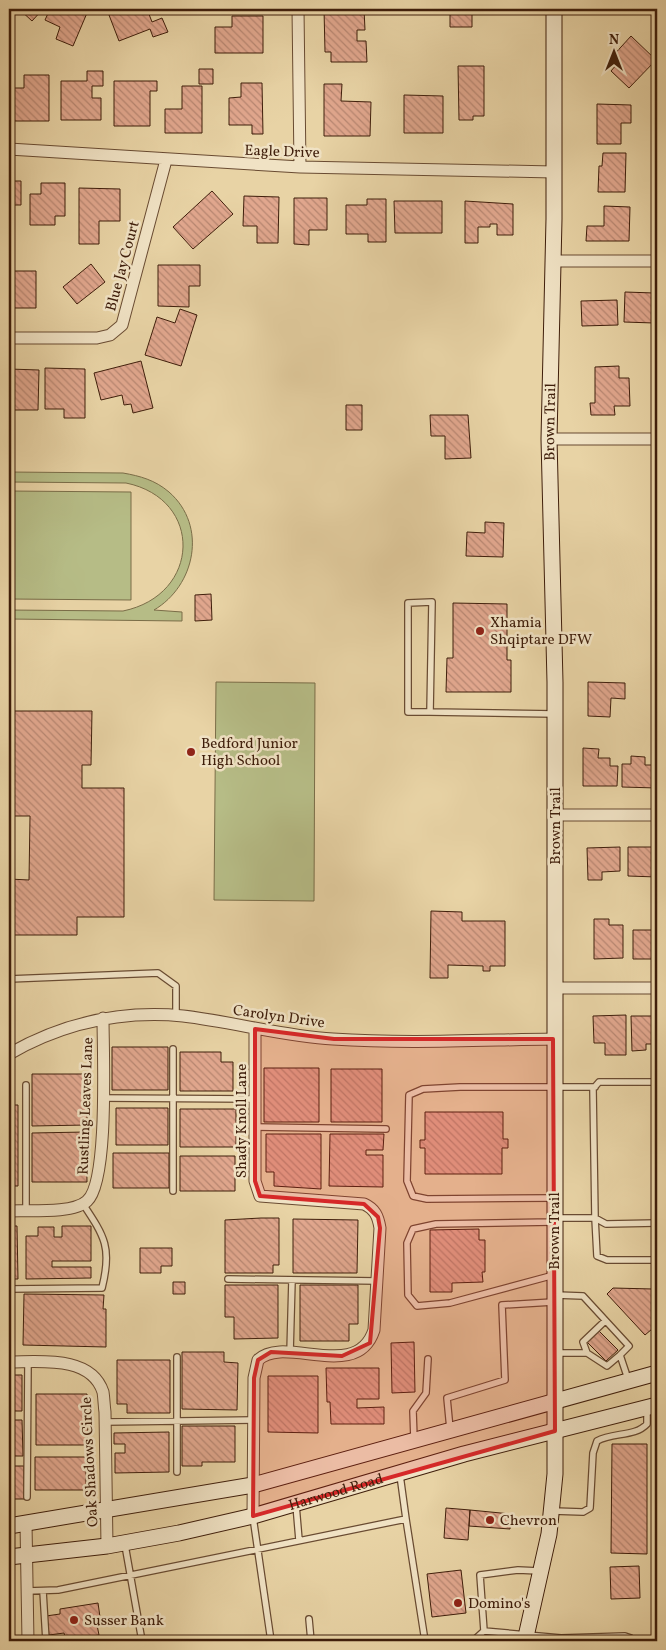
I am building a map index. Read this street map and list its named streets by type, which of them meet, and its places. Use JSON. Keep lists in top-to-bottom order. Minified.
{"streets":{"street":["Eagle Drive","Blue Jay Court","Brown Trail","Carolyn Drive","Rustling Leaves Lane","Shady Knoll Lane","Oak Shadows Circle","Harwood Road"]},"crossings":[["Eagle Drive","Blue Jay Court"],["Eagle Drive","Brown Trail"],["Brown Trail","Carolyn Drive"],["Brown Trail","Harwood Road"],["Carolyn Drive","Rustling Leaves Lane"],["Carolyn Drive","Shady Knoll Lane"],["Shady Knoll Lane","Harwood Road"],["Oak Shadows Circle","Harwood Road"]],"places":["Xhamia Shqiptare DFW","Bedford Junior High School","Chevron","Domino's","Susser Bank"],"north":"top"}
